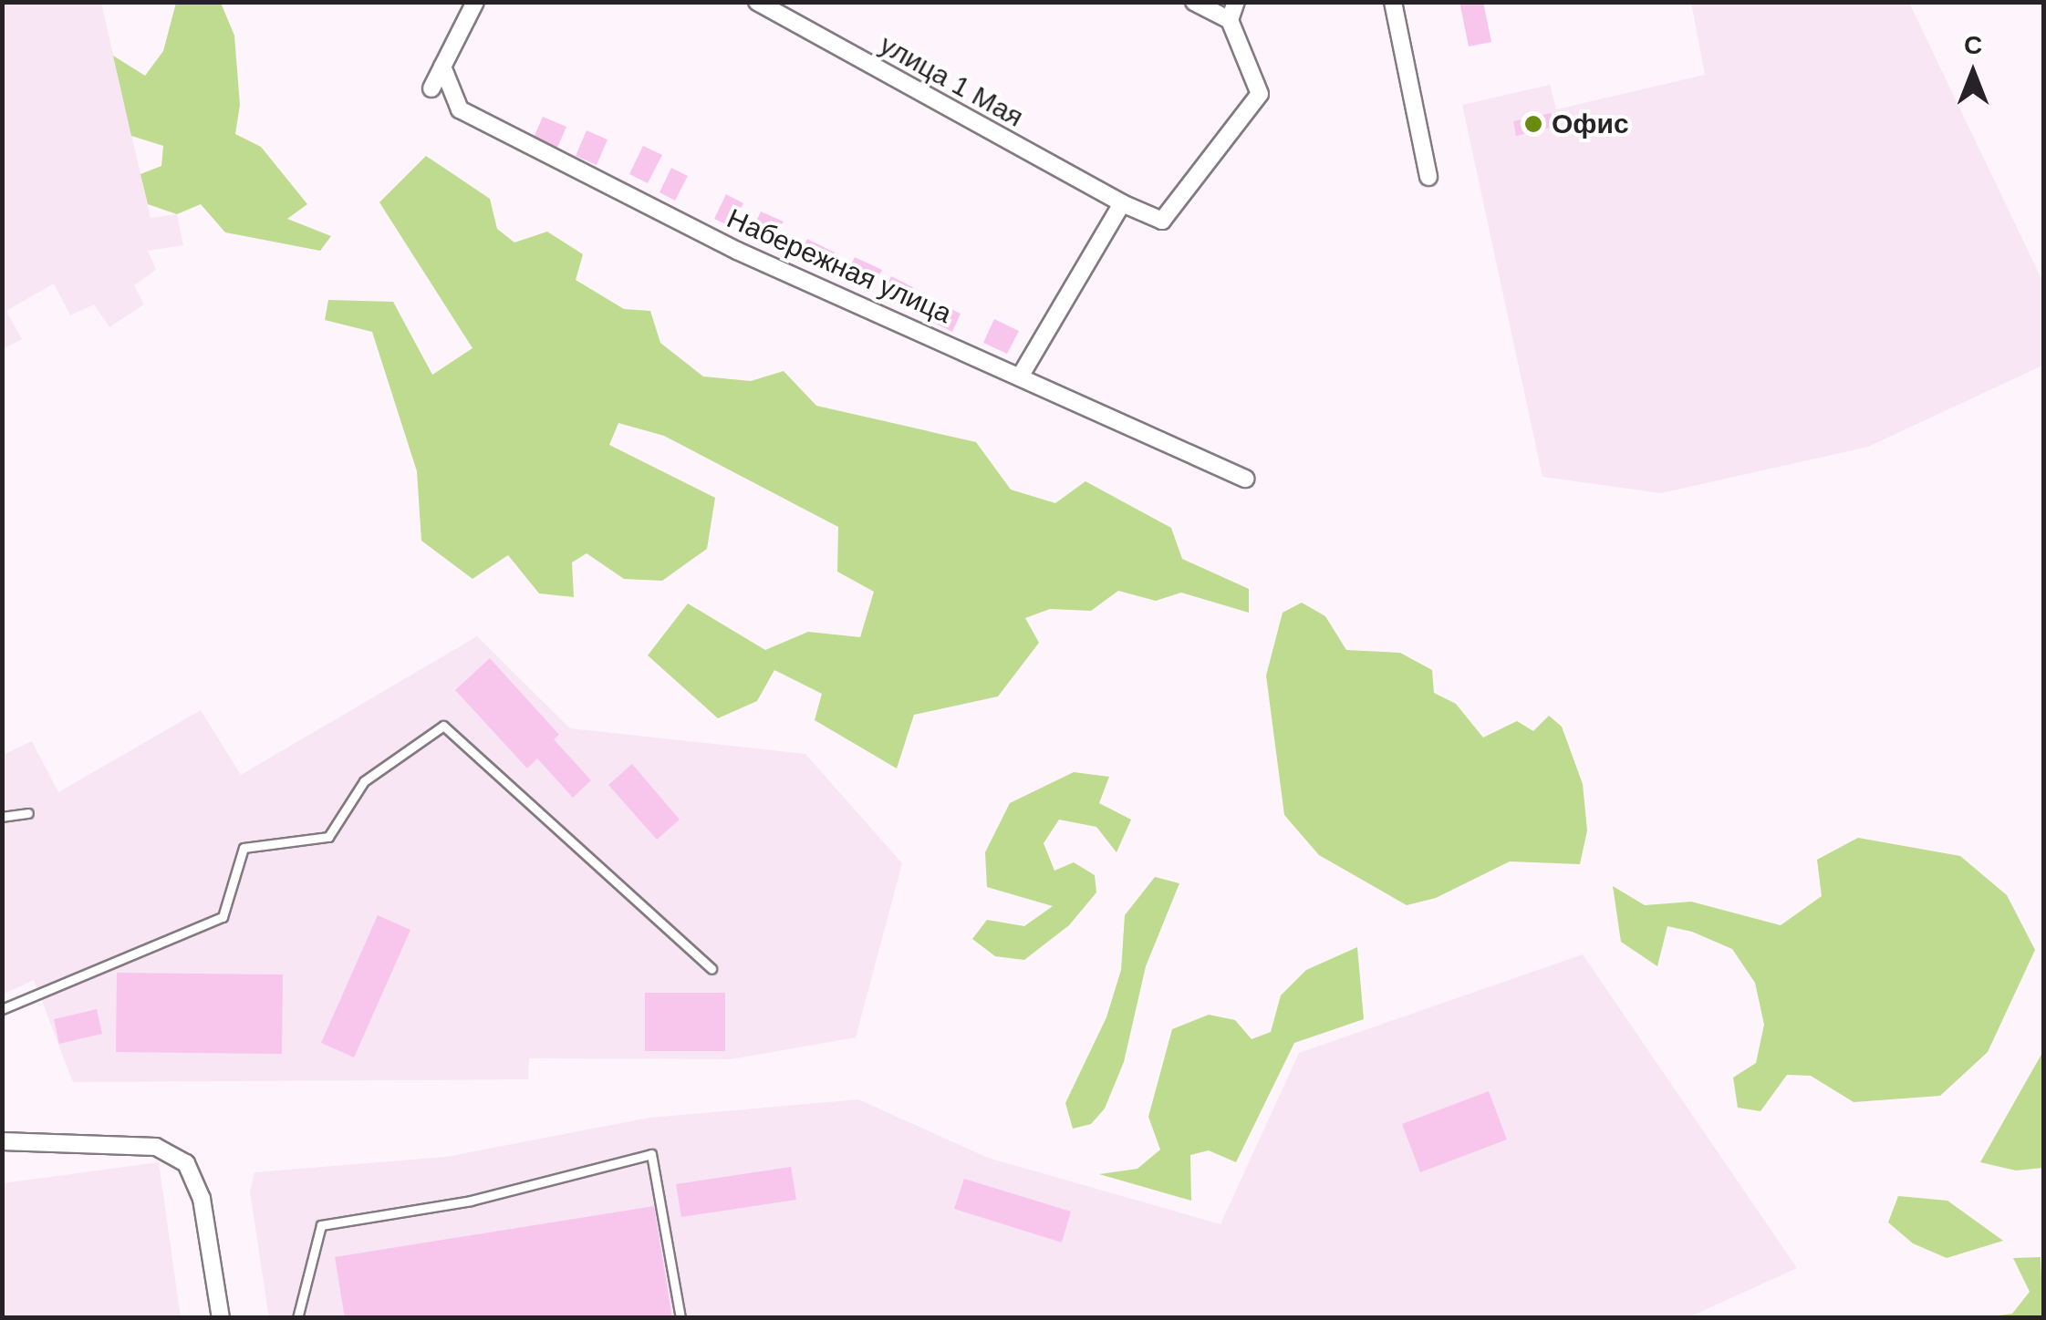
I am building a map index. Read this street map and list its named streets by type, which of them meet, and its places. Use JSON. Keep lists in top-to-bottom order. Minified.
{"streets":{"street":["улица 1 Мая","Набережная улица"]},"places":["Офис"],"north":"top"}
